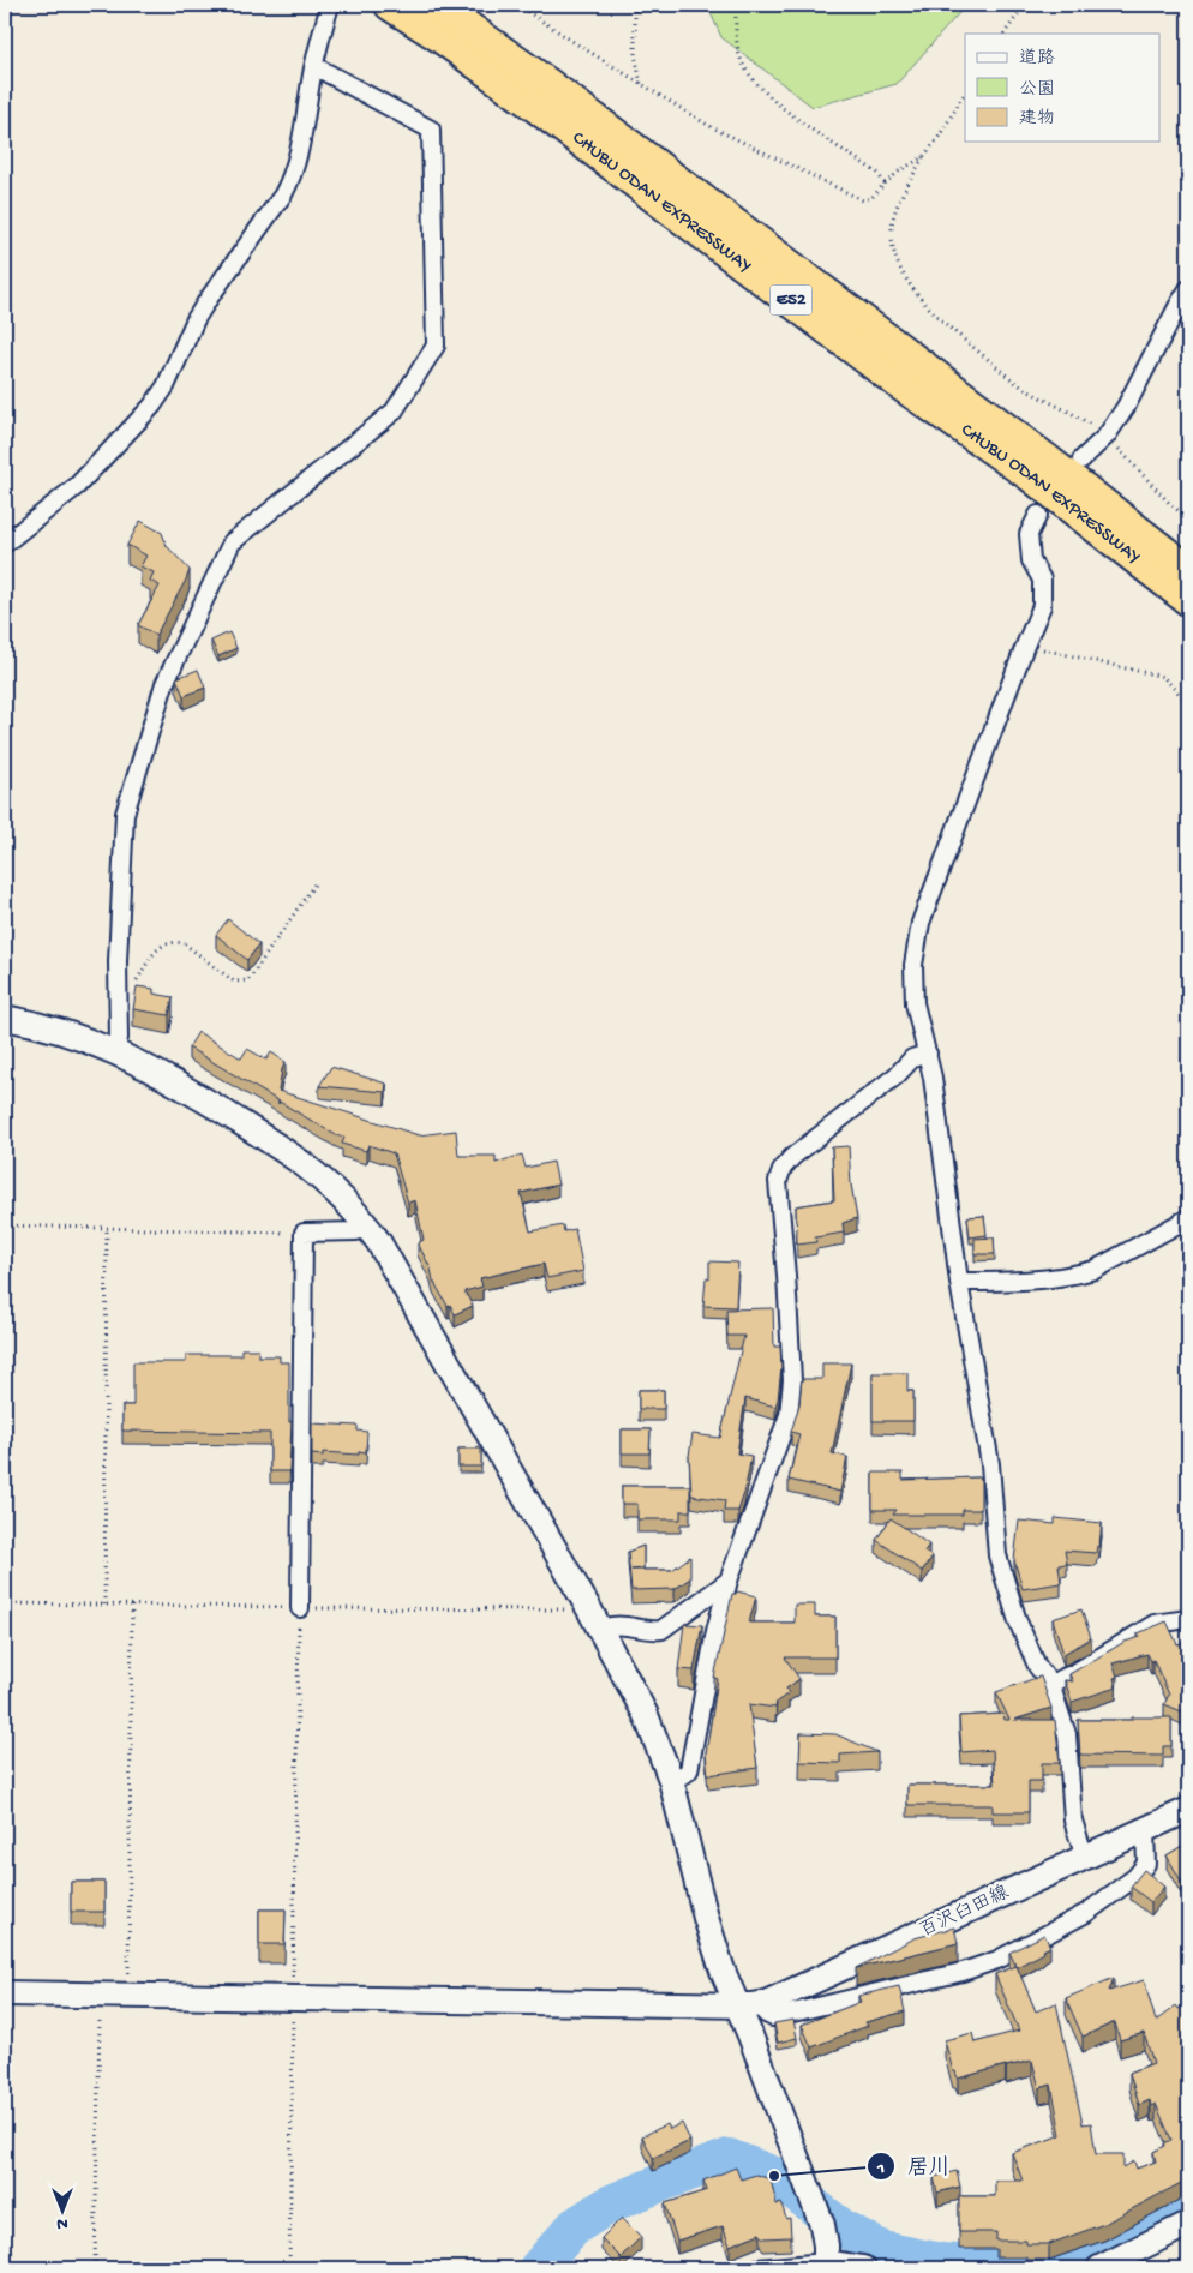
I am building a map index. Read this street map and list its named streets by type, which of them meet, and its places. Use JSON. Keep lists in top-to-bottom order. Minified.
{"streets":{"highway":["CHUBU ODAN EXPRESSWAY","E52"],"main road":["百沢臼田線"]},"places":["居川"],"legend":["道路","公園","建物"],"north":"bottom"}
